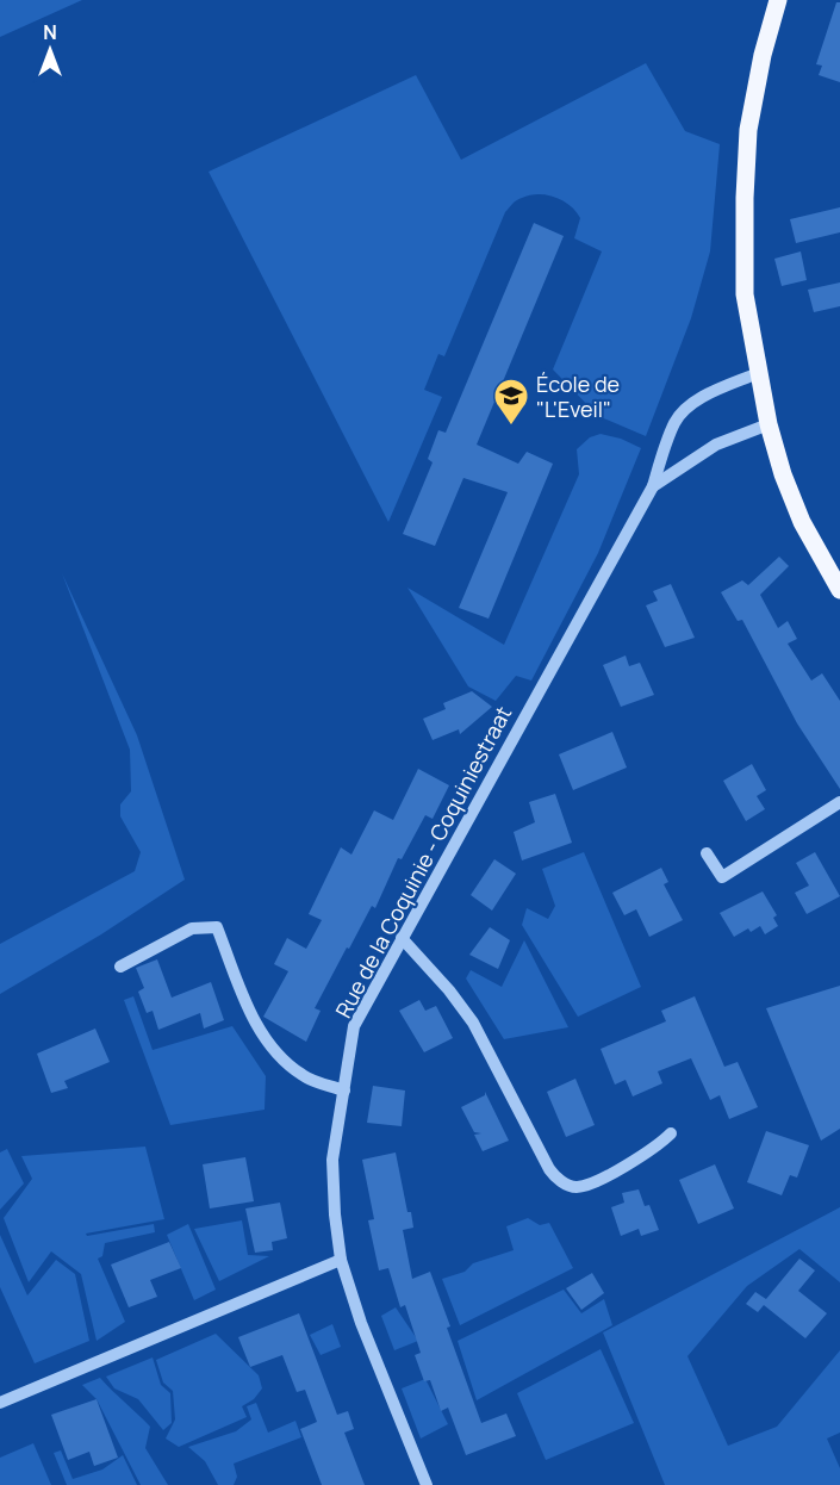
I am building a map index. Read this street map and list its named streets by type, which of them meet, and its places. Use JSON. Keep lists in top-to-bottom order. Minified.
{"streets":{"street":["Rue de la Coquinie - Coquiniestraat"]},"places":{"school or university":["École de \"L'Eveil\""]},"north":"top"}
